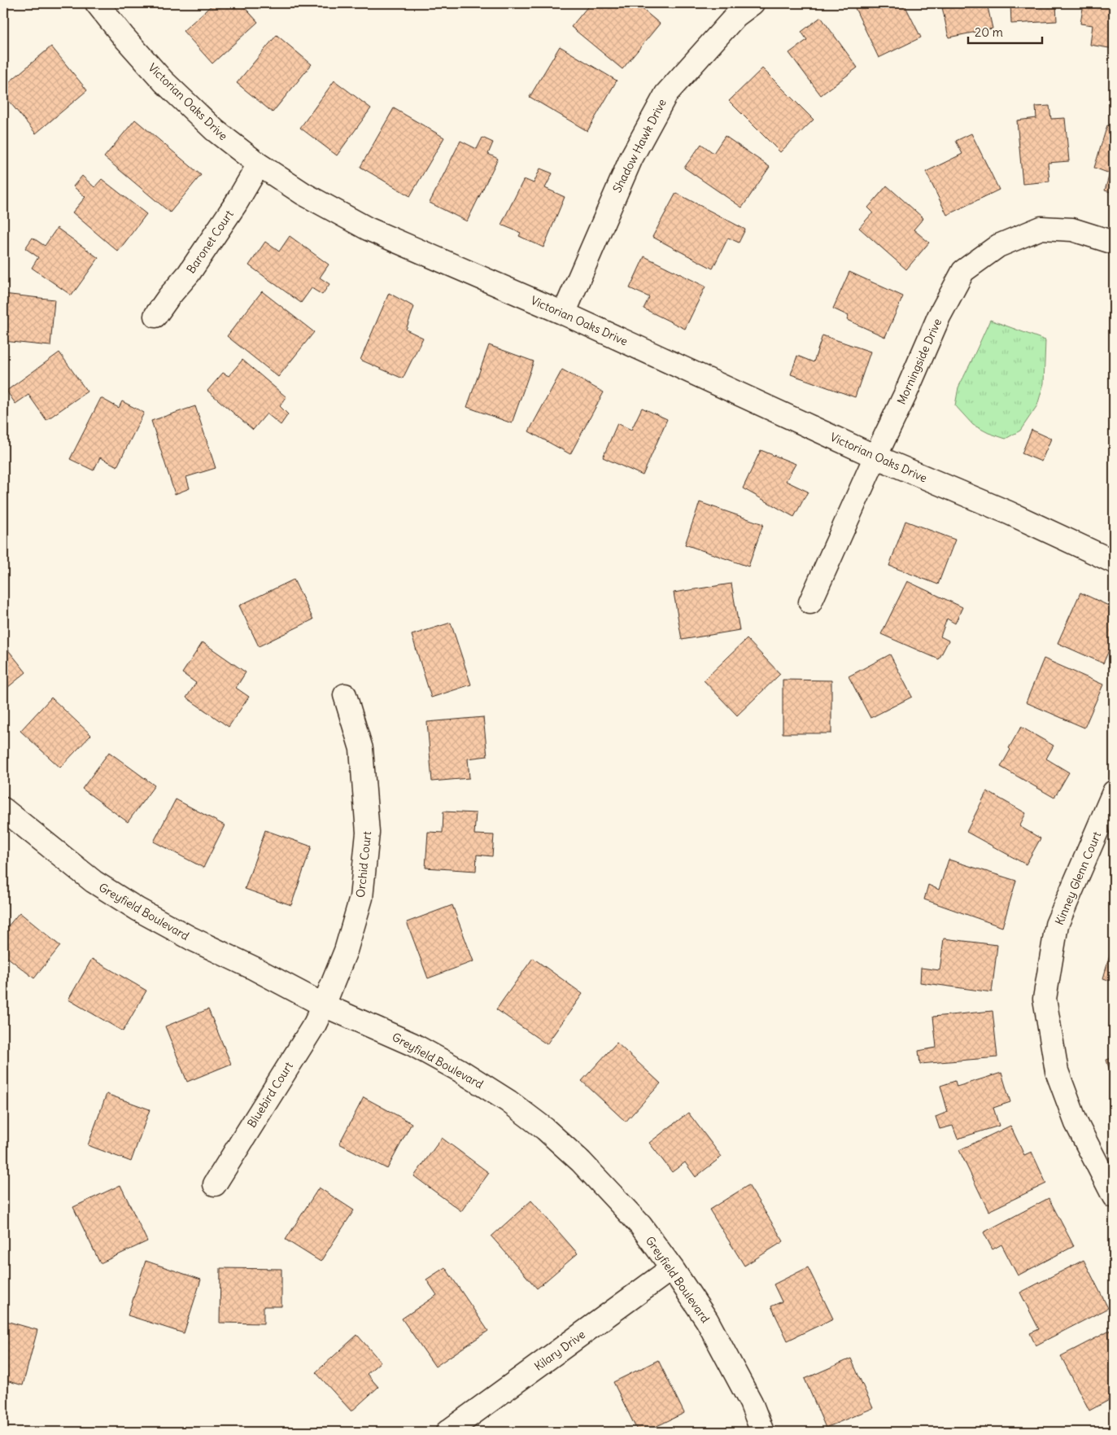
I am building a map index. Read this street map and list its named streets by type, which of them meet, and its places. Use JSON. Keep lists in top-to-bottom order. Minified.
{"streets":{"street":["Victorian Oaks Drive","Shadow Hawk Drive","Baronet Court","Morningside Drive","Orchid Court","Kinney Glenn Court","Greyfield Boulevard","Bluebird Court","Kilary Drive"]},"crossings":[["Victorian Oaks Drive","Shadow Hawk Drive"],["Victorian Oaks Drive","Baronet Court"],["Victorian Oaks Drive","Morningside Drive"],["Orchid Court","Greyfield Boulevard"],["Orchid Court","Bluebird Court"],["Greyfield Boulevard","Bluebird Court"],["Greyfield Boulevard","Kilary Drive"]],"scale_bar":"20 m"}
